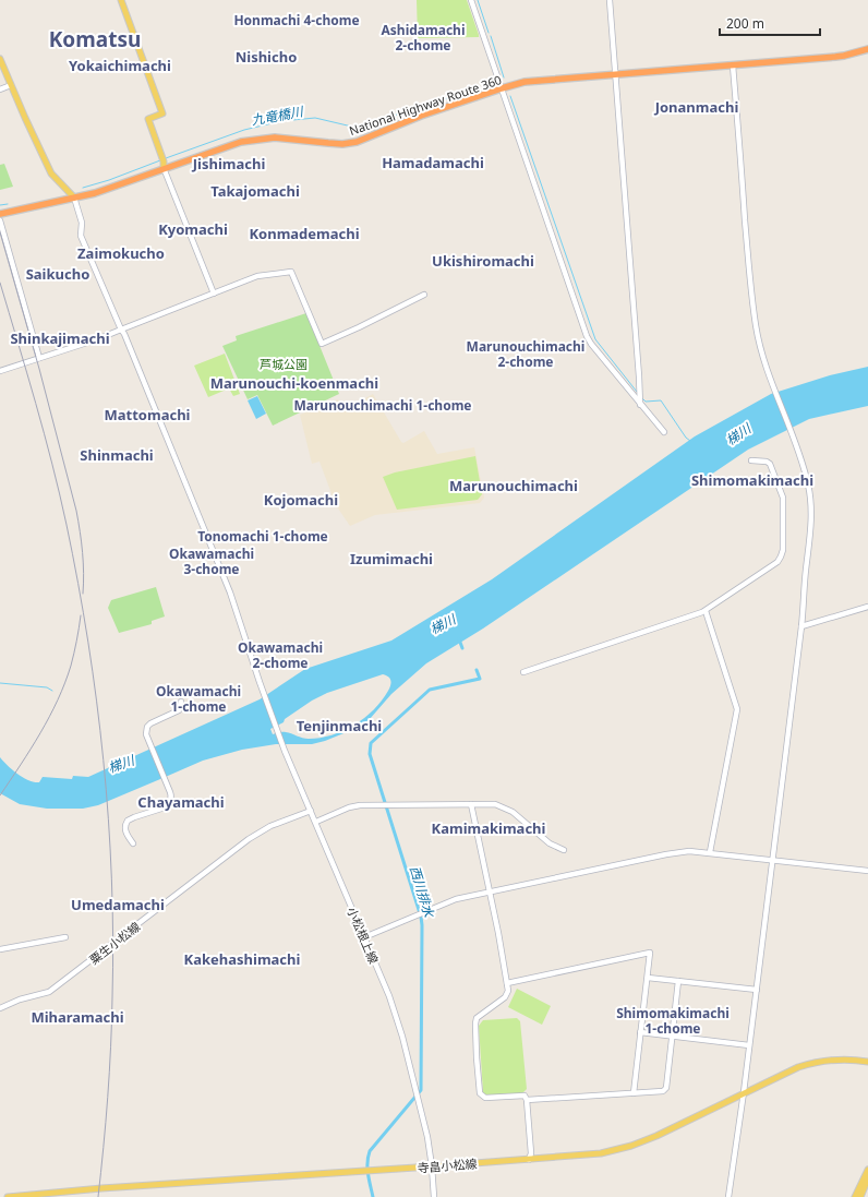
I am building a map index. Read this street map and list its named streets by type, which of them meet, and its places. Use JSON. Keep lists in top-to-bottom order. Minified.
{"streets":{"highway":["National Highway Route 360"],"main road":["寺畠小松線"],"street":["小松根上線","粟生小松線"]},"crossings":[["National Highway Route 360","小松根上線"],["小松根上線","粟生小松線"],["小松根上線","寺畠小松線"]],"districts":["Honmachi 4-chome","Ashidamachi 2-chome","Komatsu","Nishicho","Yokaichimachi","Jonanmachi","Hamadamachi","Jishimachi","Takajomachi","Kyomachi","Konmademachi","Zaimokucho","Ukishiromachi","Saikucho","Shinkajimachi","Marunouchimachi 2-chome","Marunouchi-koenmachi","Marunouchimachi 1-chome","Mattomachi","Shinmachi","Shimomakimachi","Marunouchimachi","Kojomachi","Tonomachi 1-chome","Okawamachi 3-chome","Izumimachi","Okawamachi 2-chome","Okawamachi 1-chome","Tenjinmachi","Chayamachi","Kamimakimachi","Umedamachi","Kakehashimachi","Shimomakimachi 1-chome","Miharamachi"],"water":["九竜橋川","梯川","西川排水"],"parks":["芦城公園"],"scale_bar":"200 m"}
